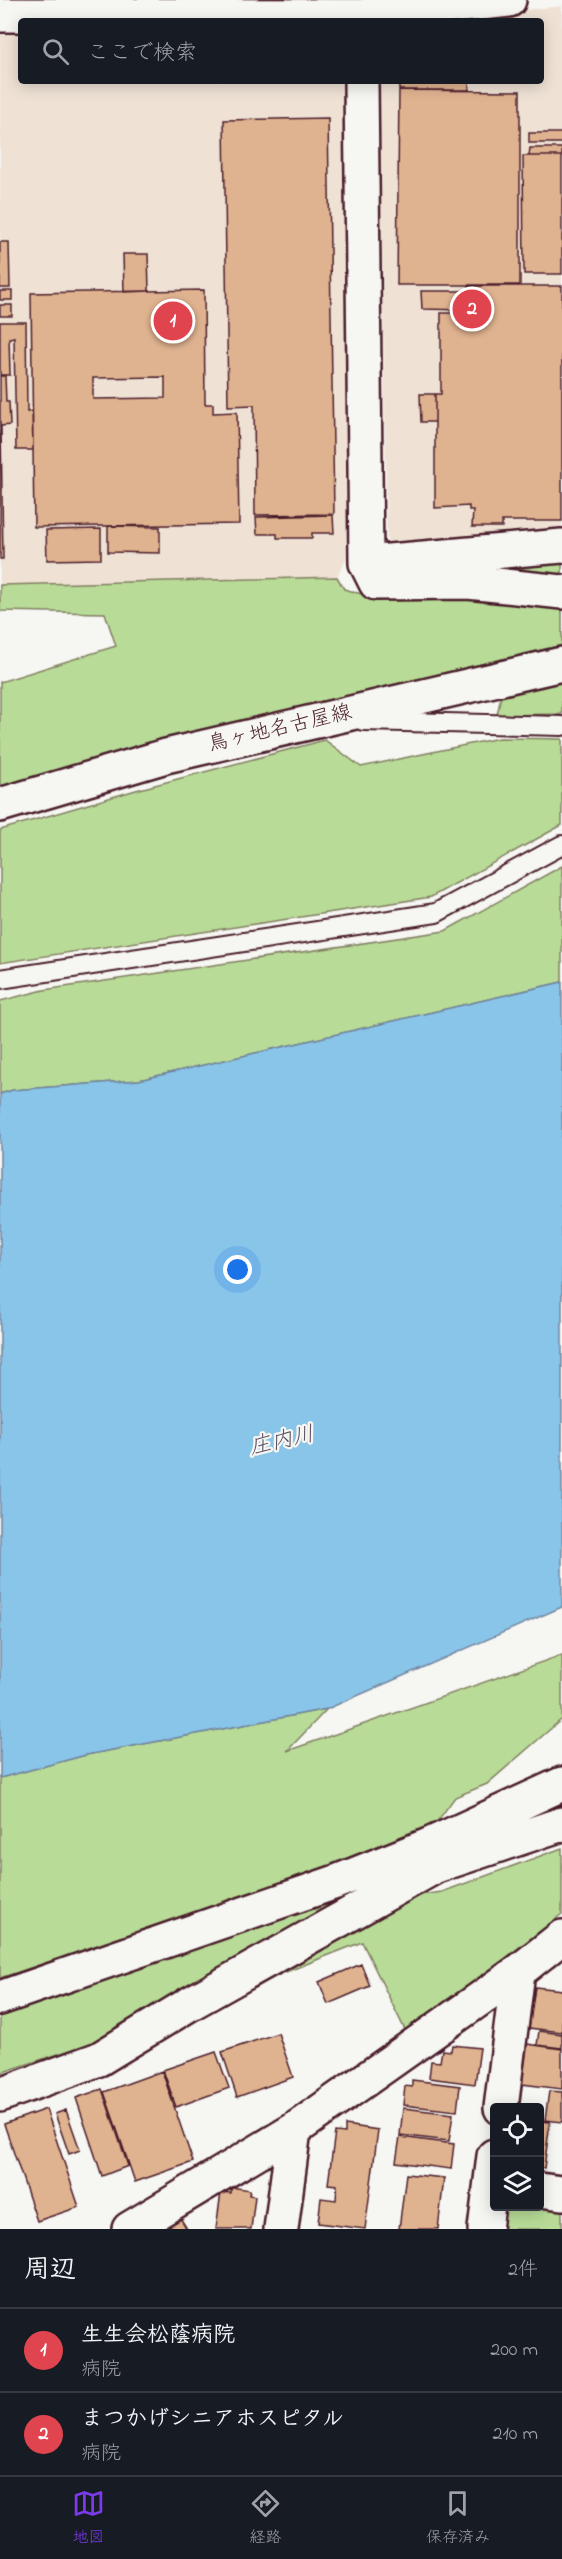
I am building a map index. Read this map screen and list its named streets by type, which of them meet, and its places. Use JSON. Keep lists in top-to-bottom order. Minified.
{"streets":{"street":["鳥ヶ地名古屋線"]},"water":["庄内川"],"page":{"search":"ここで検索","pins":["2","1"],"heading":["周辺","2件"],"list":[{"mark":"1","name":"生生会松蔭病院","note":"病院","value":"200 m"},{"mark":"2","name":"まつかげシニアホスピタル","note":"病院","value":"210 m"}],"nav":["地図","経路","保存済み"]}}
